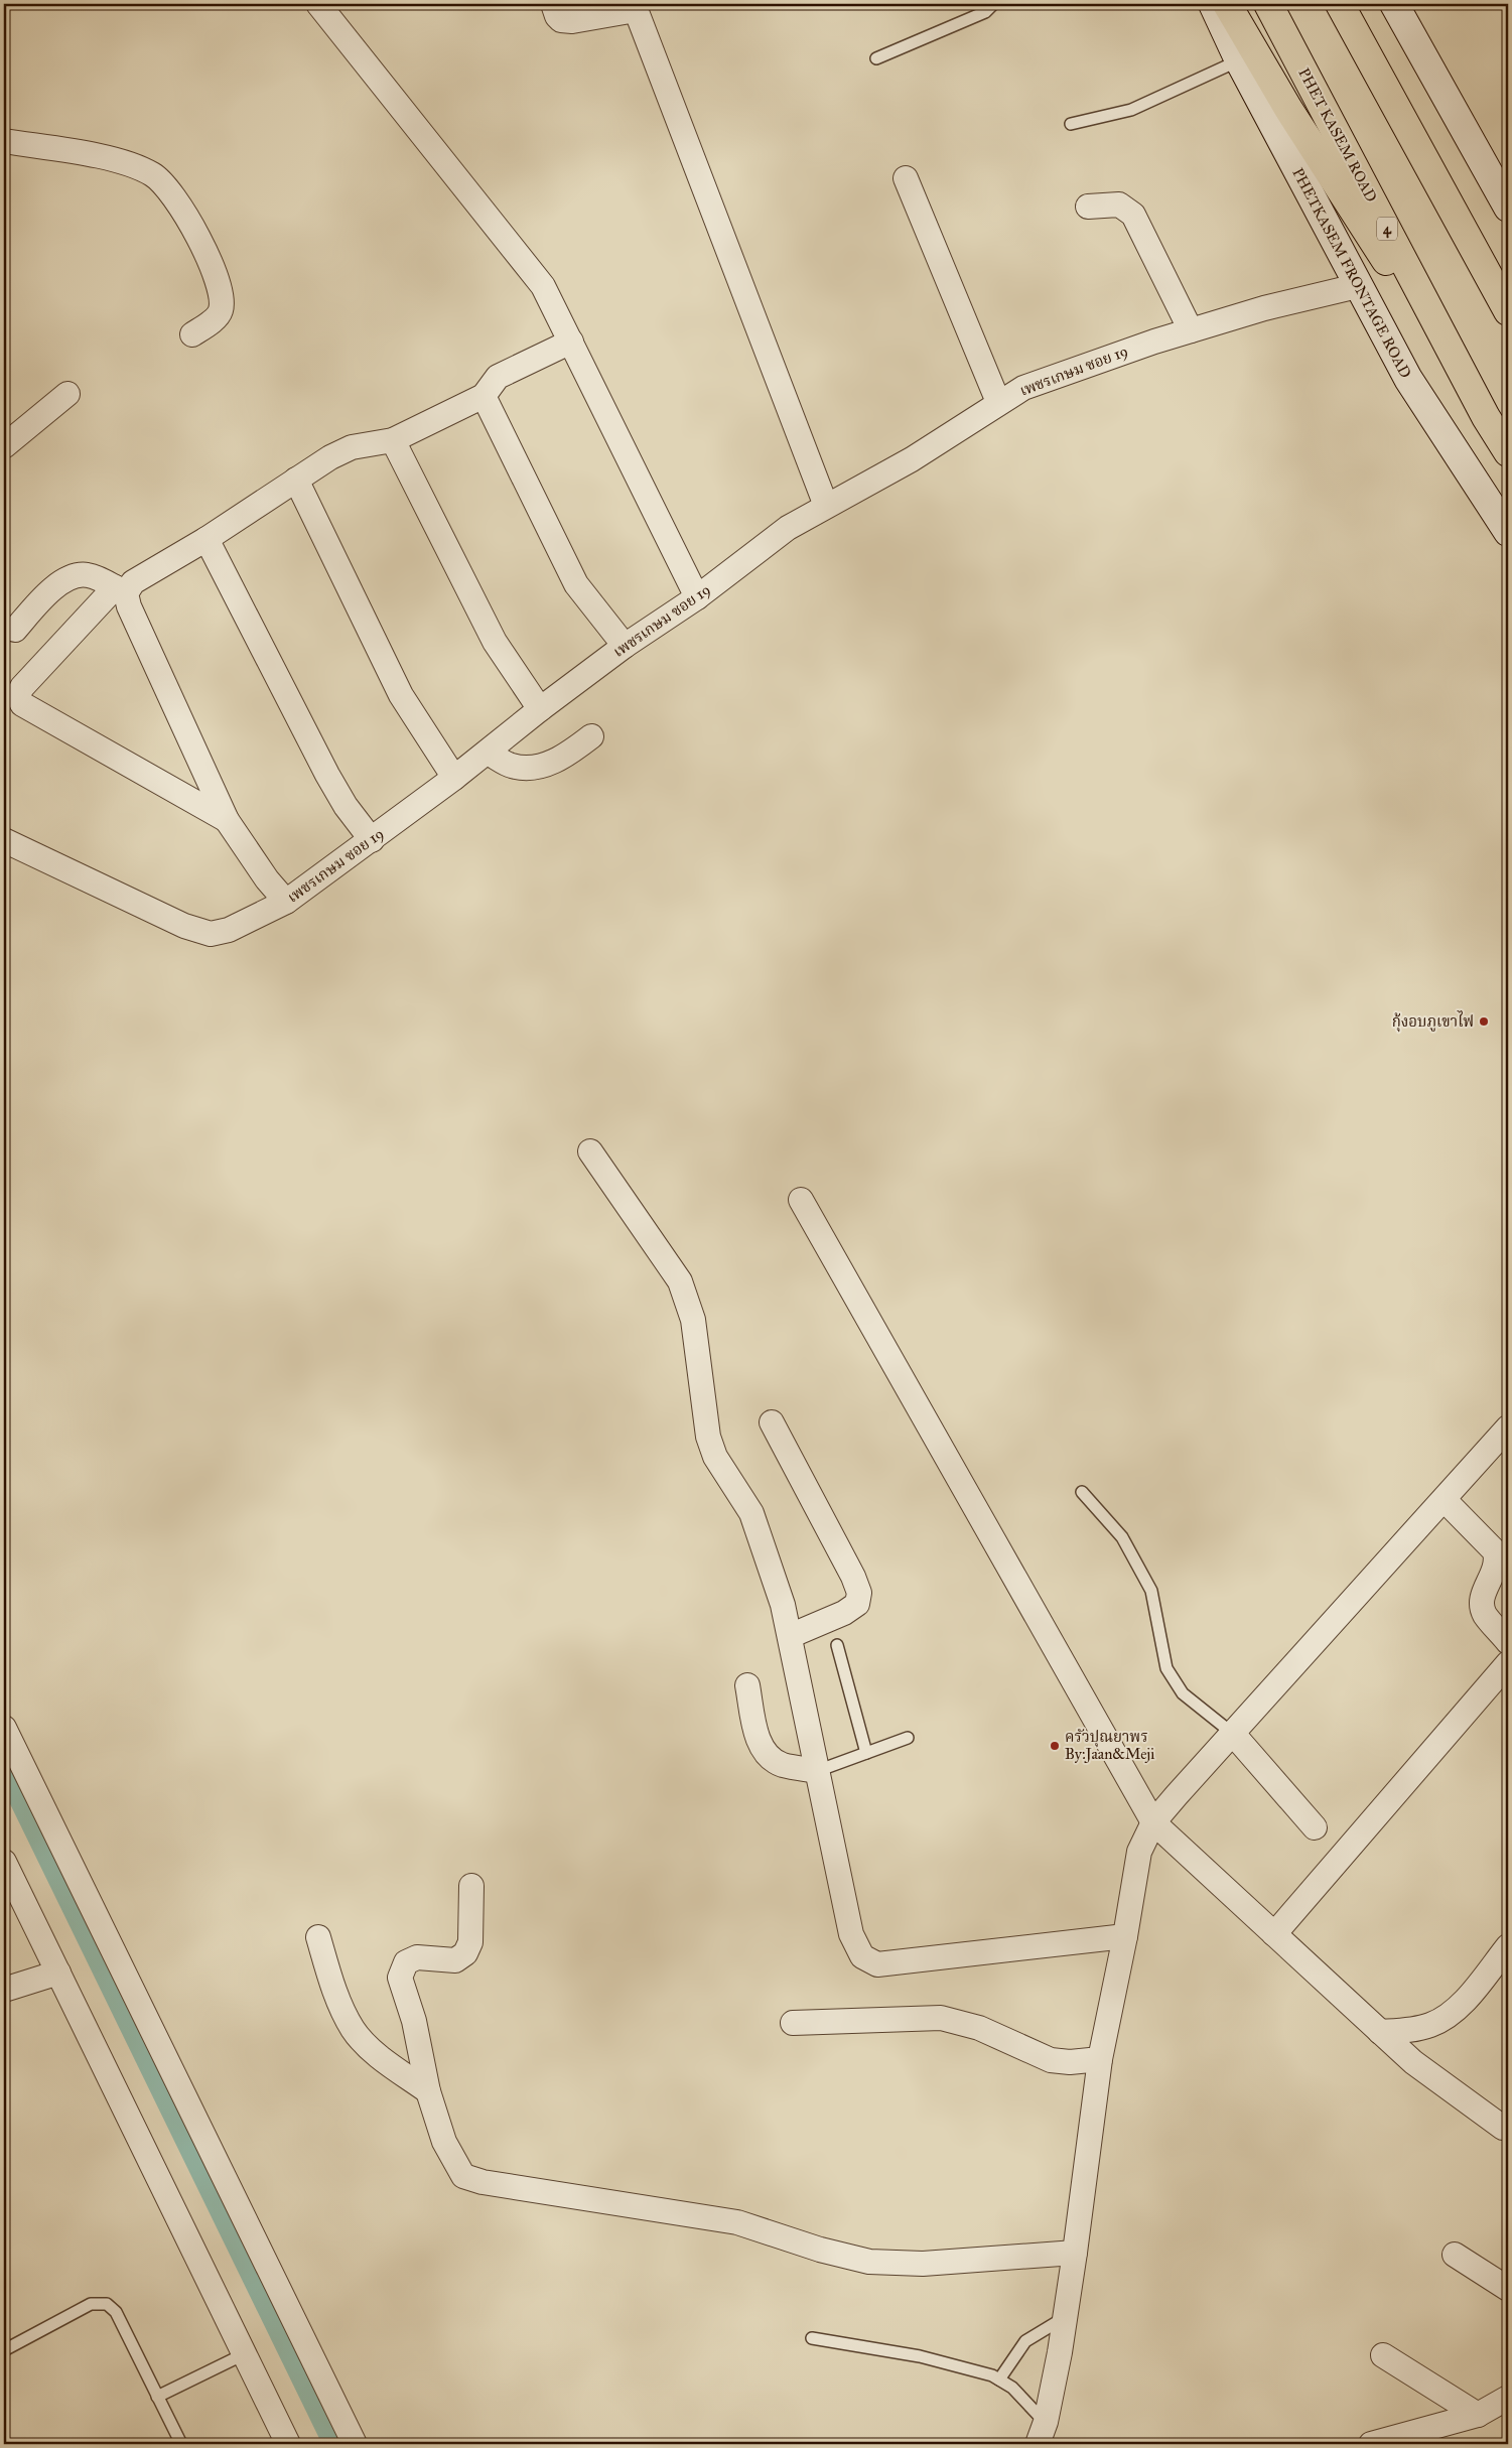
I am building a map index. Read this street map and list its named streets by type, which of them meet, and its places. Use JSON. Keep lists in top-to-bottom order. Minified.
{"streets":{"highway":["PHET KASEM ROAD","4"],"main road":["PHETKASEM FRONTAGE ROAD"],"street":["เพชรเกษม ซอย 19"]},"crossings":[["PHETKASEM FRONTAGE ROAD","เพชรเกษม ซอย 19"]],"places":["กุ้งอบภูเขาไฟ","ครัวปุณยาพร By:Jaan&Meji"]}
